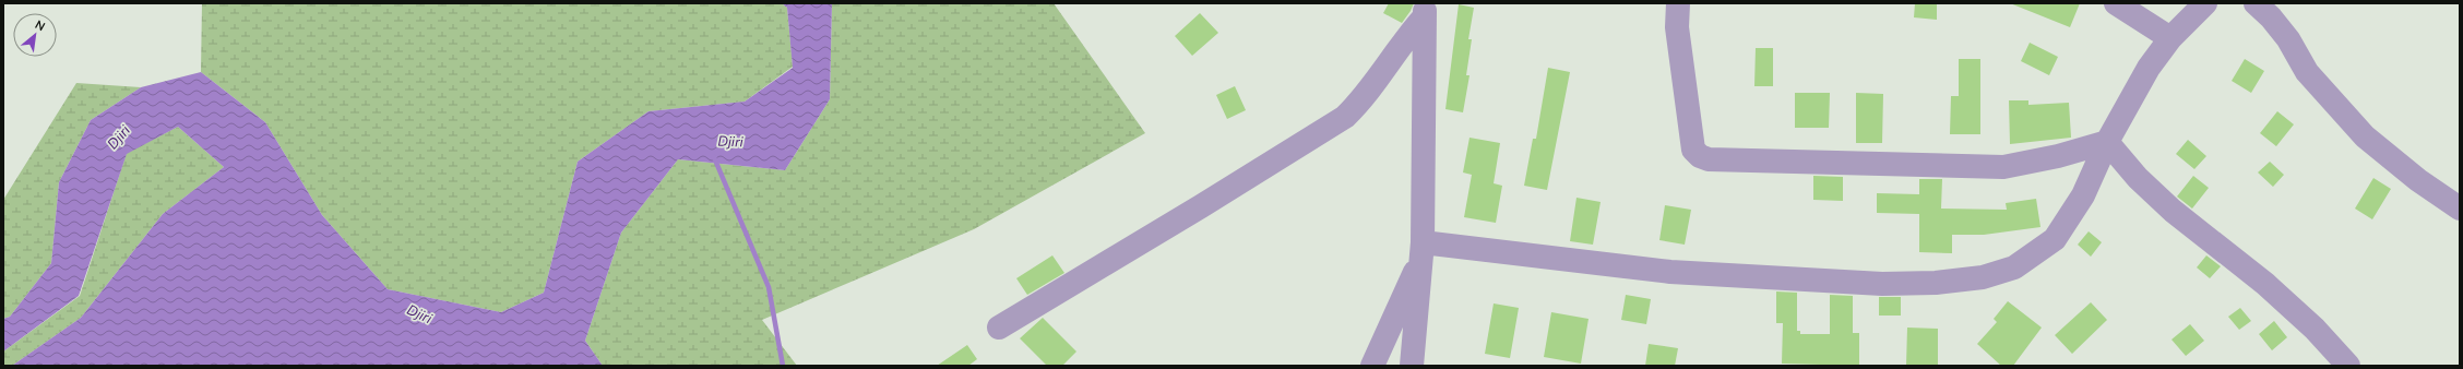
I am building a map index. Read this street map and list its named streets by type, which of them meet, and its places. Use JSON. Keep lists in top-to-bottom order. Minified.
{"water":["Djiri"],"north":"top right"}
